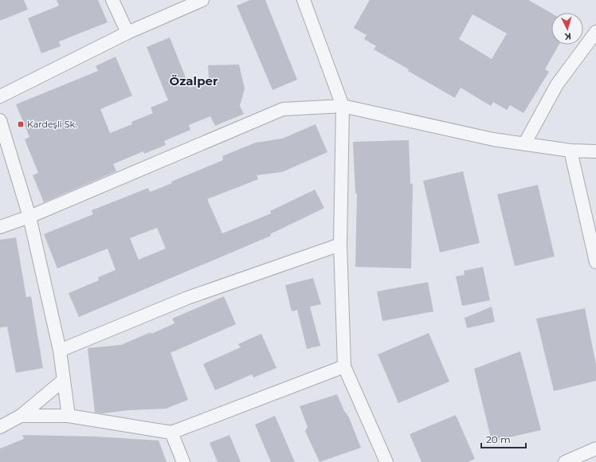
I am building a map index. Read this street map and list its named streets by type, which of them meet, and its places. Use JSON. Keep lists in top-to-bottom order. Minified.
{"districts":["Özalper"],"places":{"transit":["Kardeşli Sk."]},"scale_bar":"20 m","north":"bottom"}
